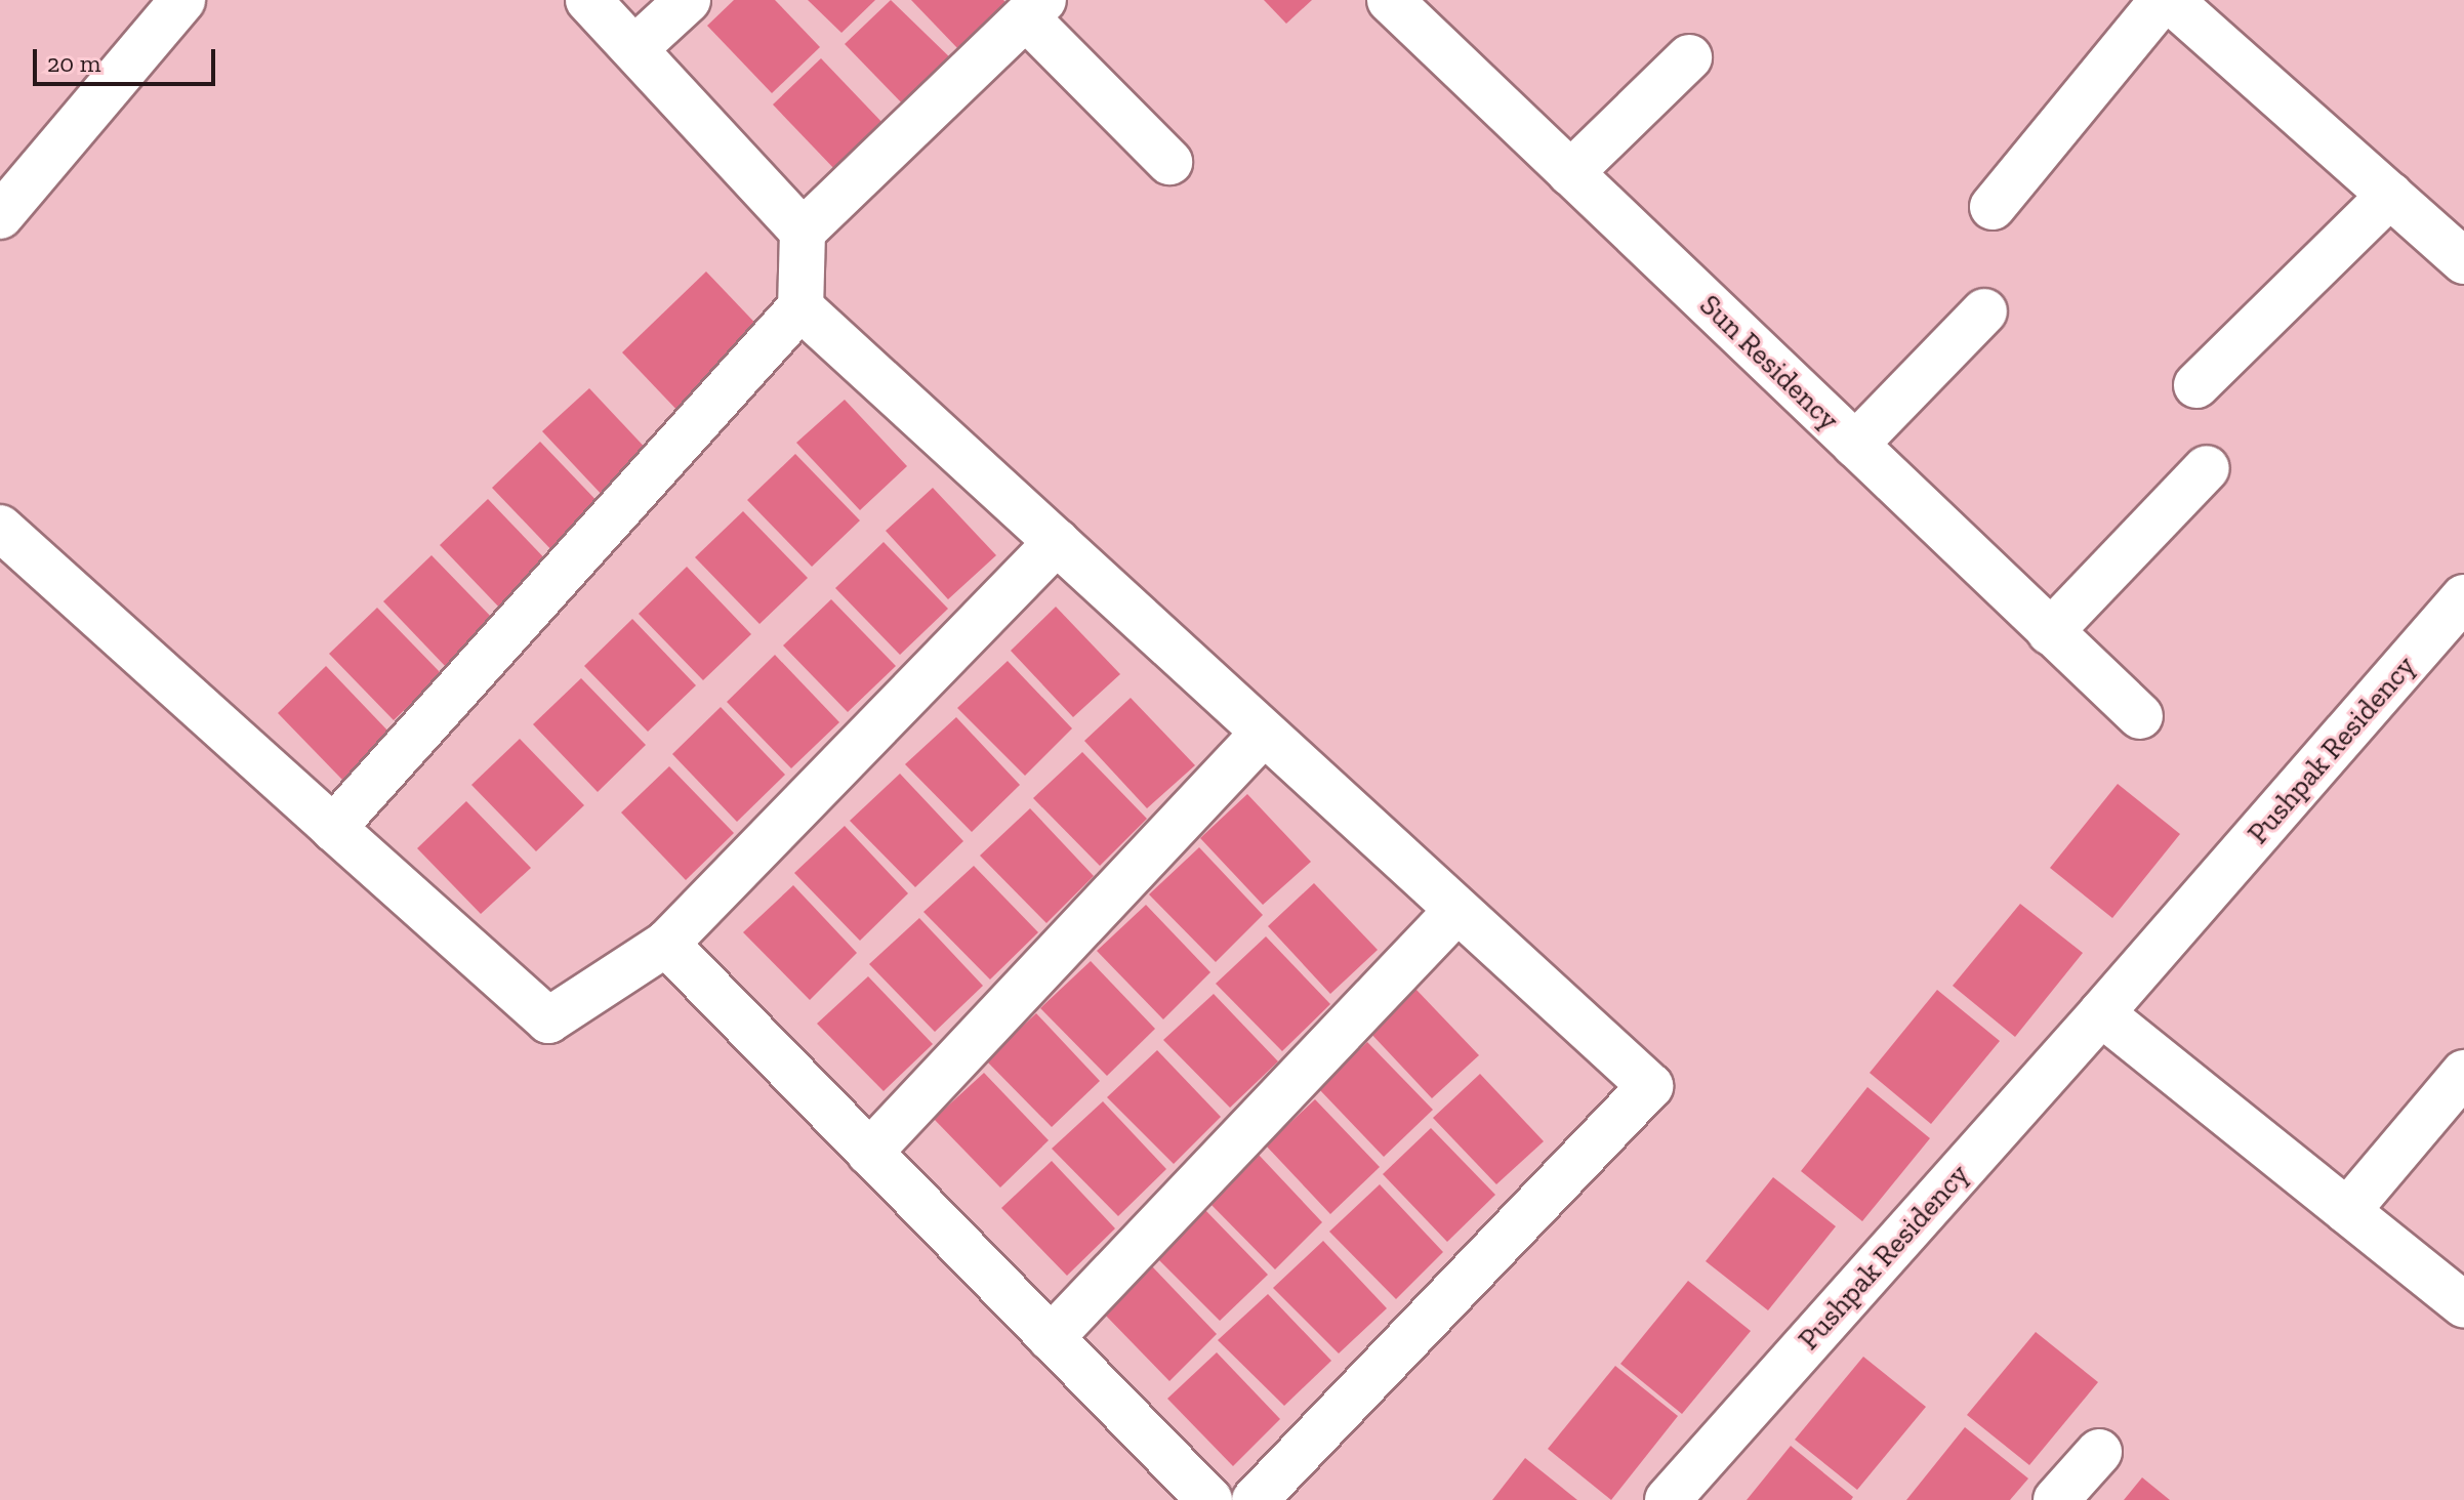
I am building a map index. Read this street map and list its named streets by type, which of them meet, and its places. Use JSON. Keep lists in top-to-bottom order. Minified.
{"streets":{"street":["Sun Residency","Pushpak Residency"]},"scale_bar":"20 m"}
